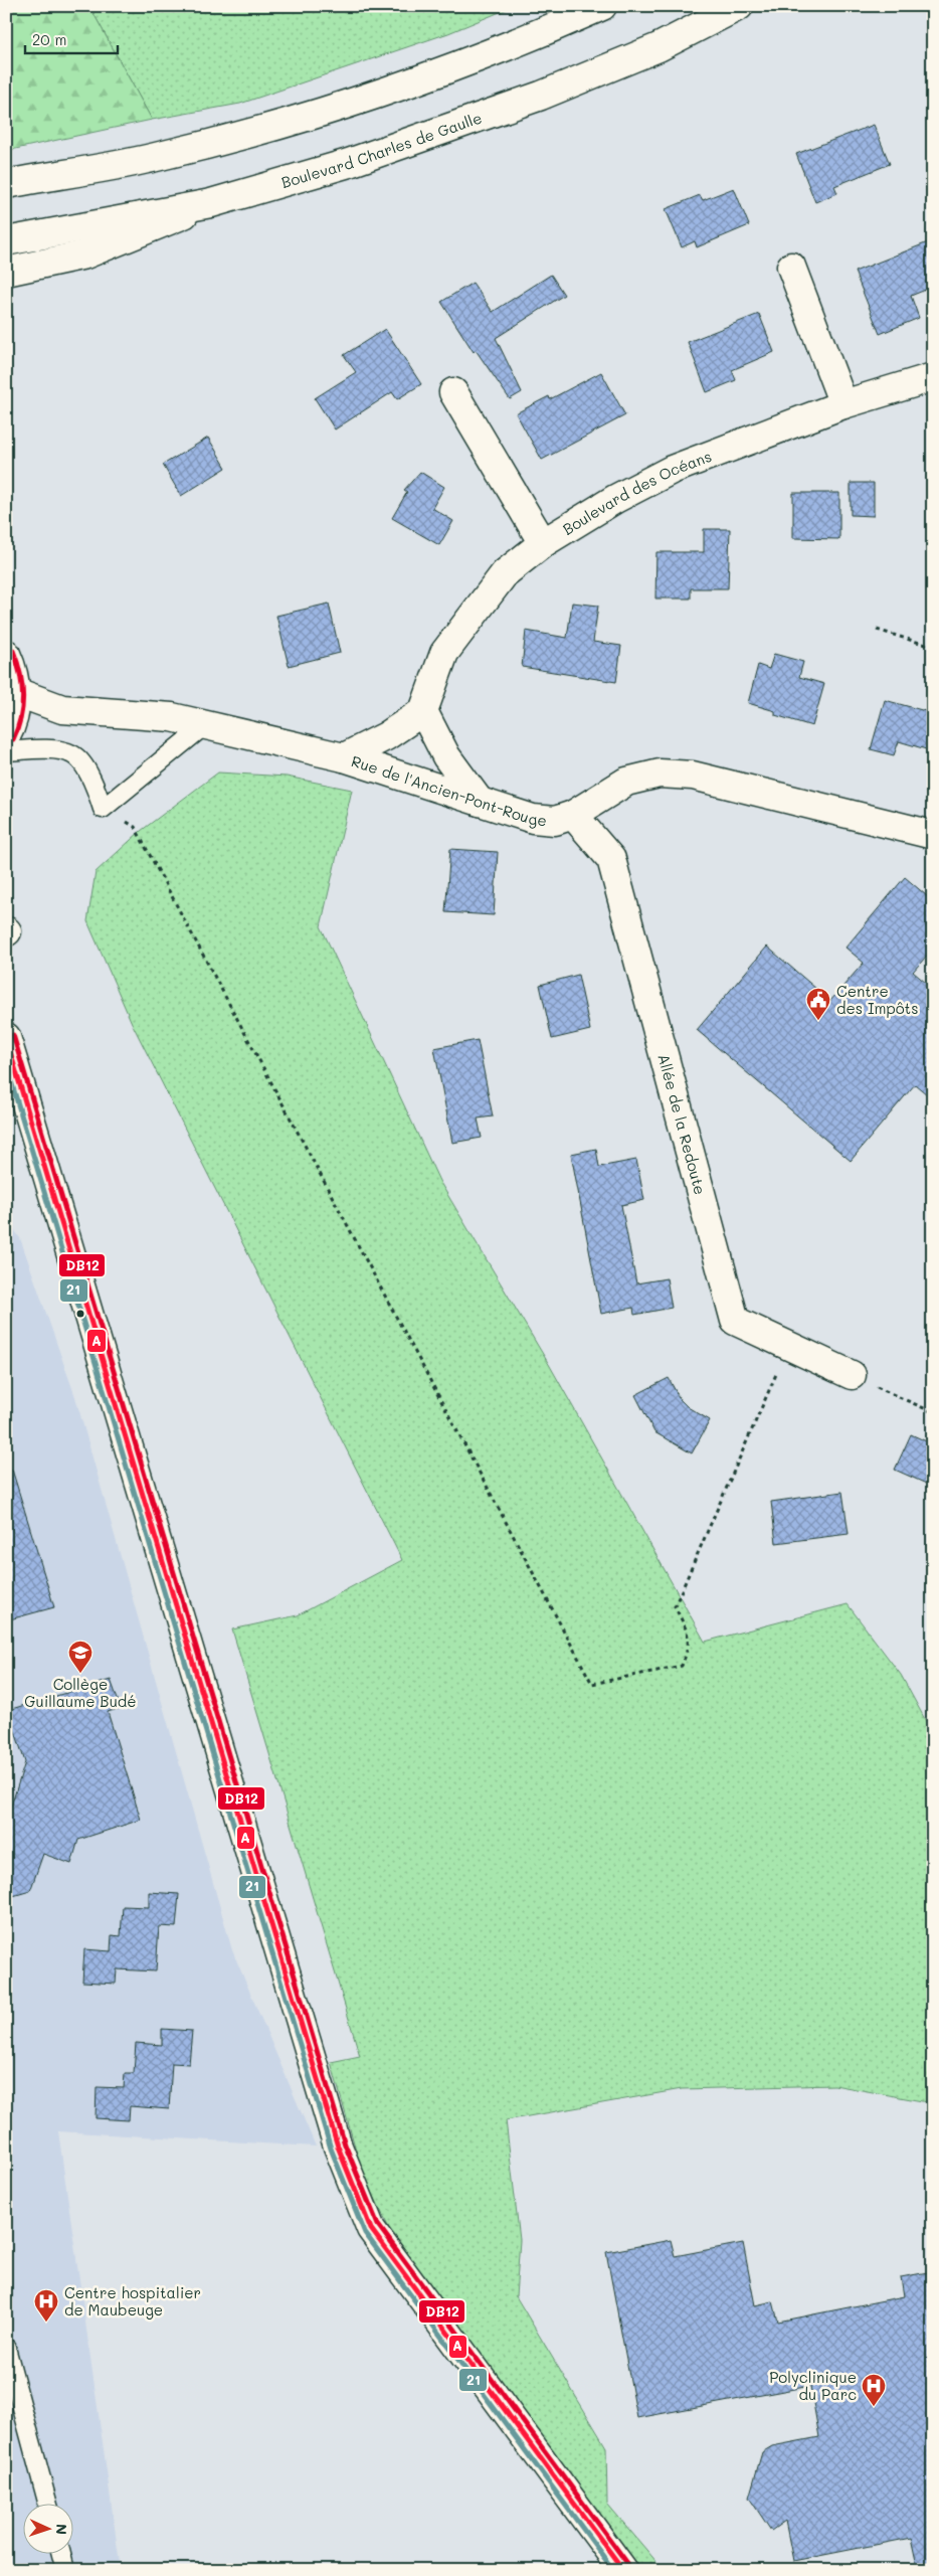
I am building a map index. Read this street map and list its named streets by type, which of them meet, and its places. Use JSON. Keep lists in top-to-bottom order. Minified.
{"streets":{"street":["Boulevard Charles de Gaulle","Boulevard des Océans","Rue de l'Ancien-Pont-Rouge","Allée de la Redoute"]},"crossings":[["Rue de l'Ancien-Pont-Rouge","Allée de la Redoute"]],"places":{"public building":["Centre des Impôts"],"school or university":["Collège Guillaume Budé"],"hospital":["Centre hospitalier de Maubeuge","Polyclinique du Parc"]},"lines":["transit line DB12","transit line A","transit line 21"],"scale_bar":"20 m","north":"right"}
